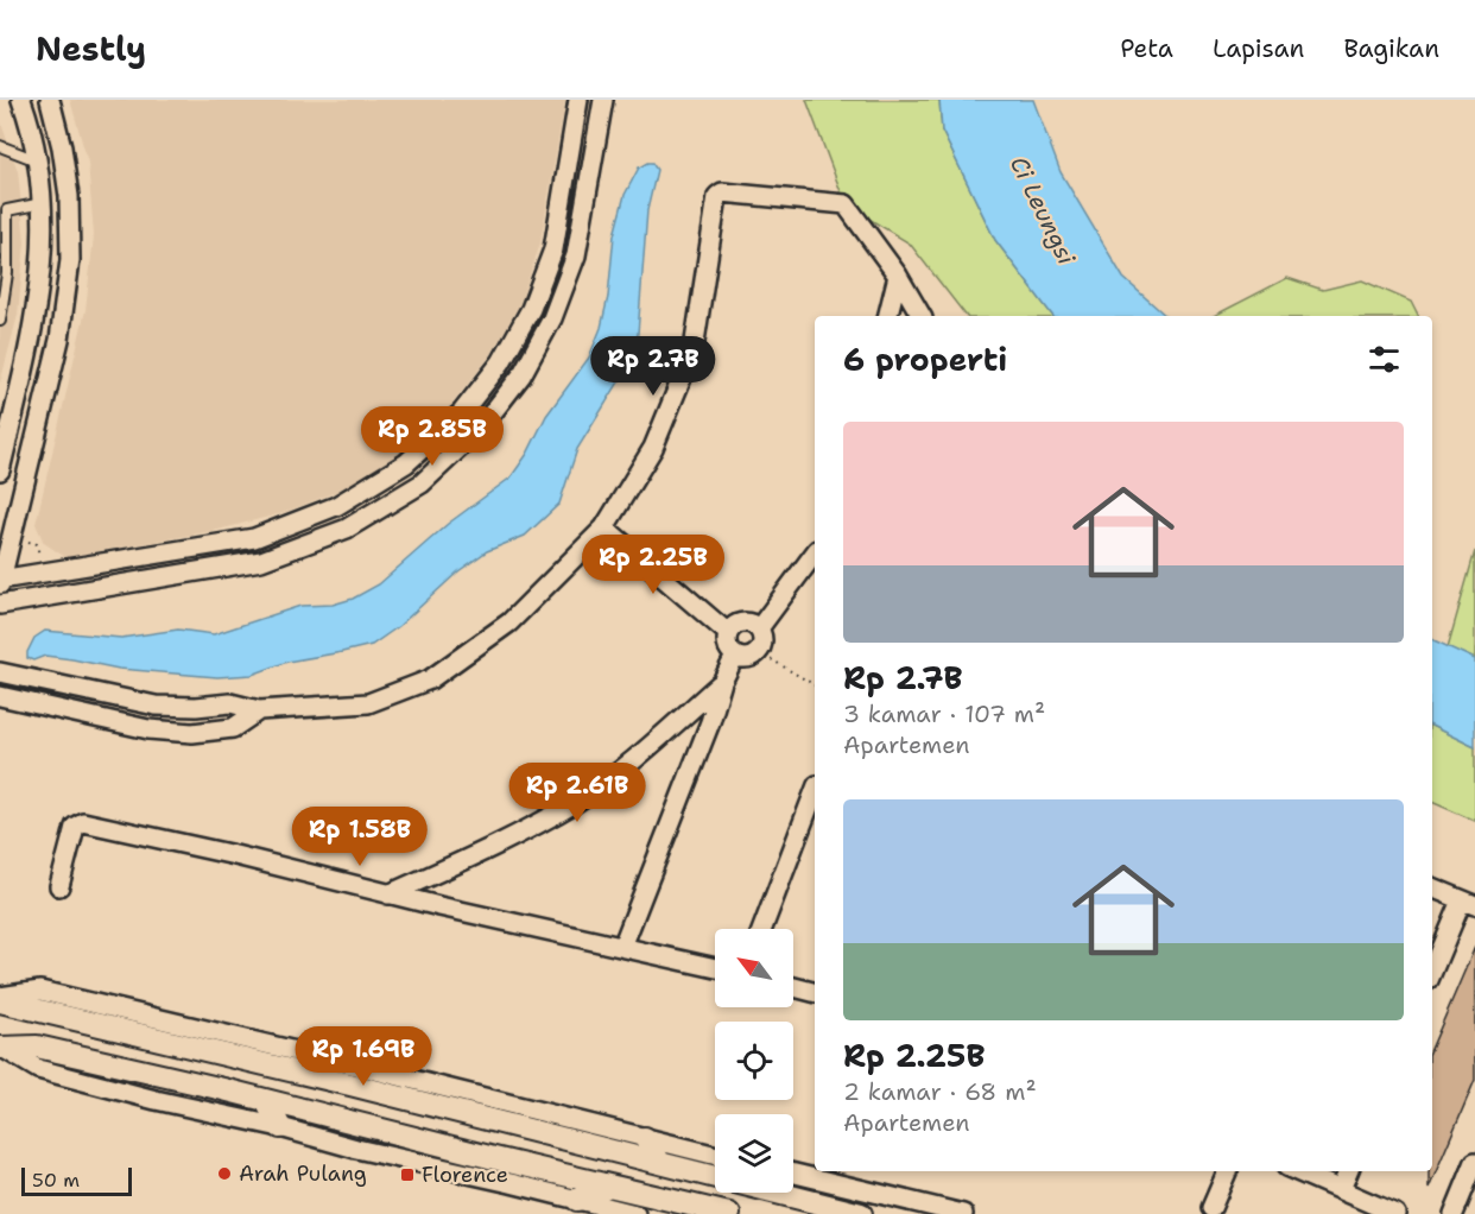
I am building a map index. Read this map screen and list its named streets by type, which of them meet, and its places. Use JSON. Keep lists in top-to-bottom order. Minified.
{"water":["Ci Leungsi"],"places":{"other":["Arah Pulang"],"transit":["Florence"]},"scale_bar":"50 m","north":"top left","page":{"header":"Nestly","nav":["Peta","Lapisan","Bagikan"],"heading":"6 properti","price":["Rp 2.7B","Rp 2.85B","Rp 2.25B","Rp 2.61B","Rp 1.58B","Rp 1.69B"],"list":[{"name":"Rp 2.7B","note":"3 kamar · 107 m² · Apartemen"},{"name":"Rp 2.25B","note":"2 kamar · 68 m² · Apartemen"}],"scale":"50 m"}}
